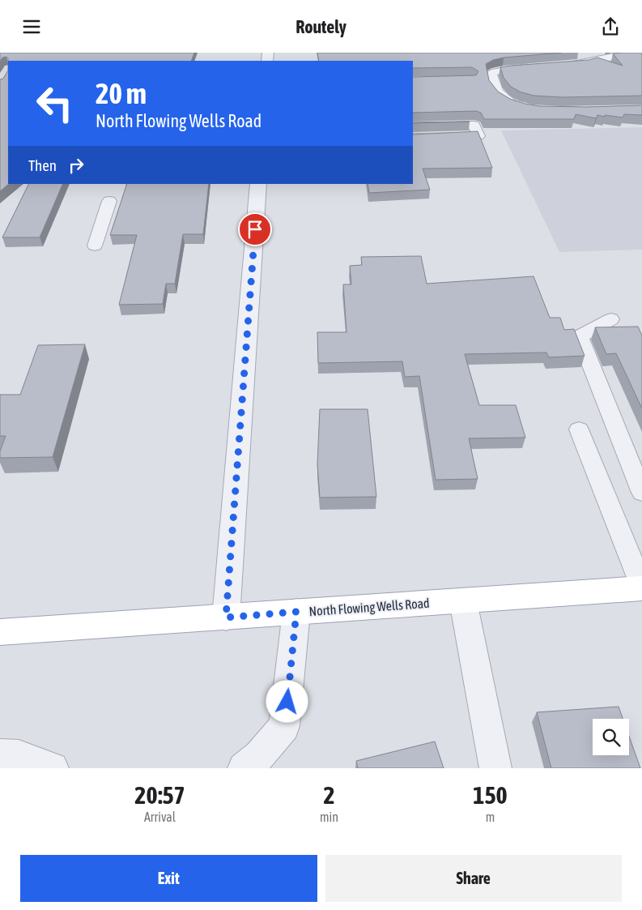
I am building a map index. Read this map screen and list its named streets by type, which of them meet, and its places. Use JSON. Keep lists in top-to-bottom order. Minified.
{"streets":{"main road":["North Flowing Wells Road"]},"page":{"header":"Routely","turn":["20 m","North Flowing Wells Road"],"then":"Then","eta":["20:57","Arrival","2","min","150","m"],"buttons":["Exit","Share"]}}
